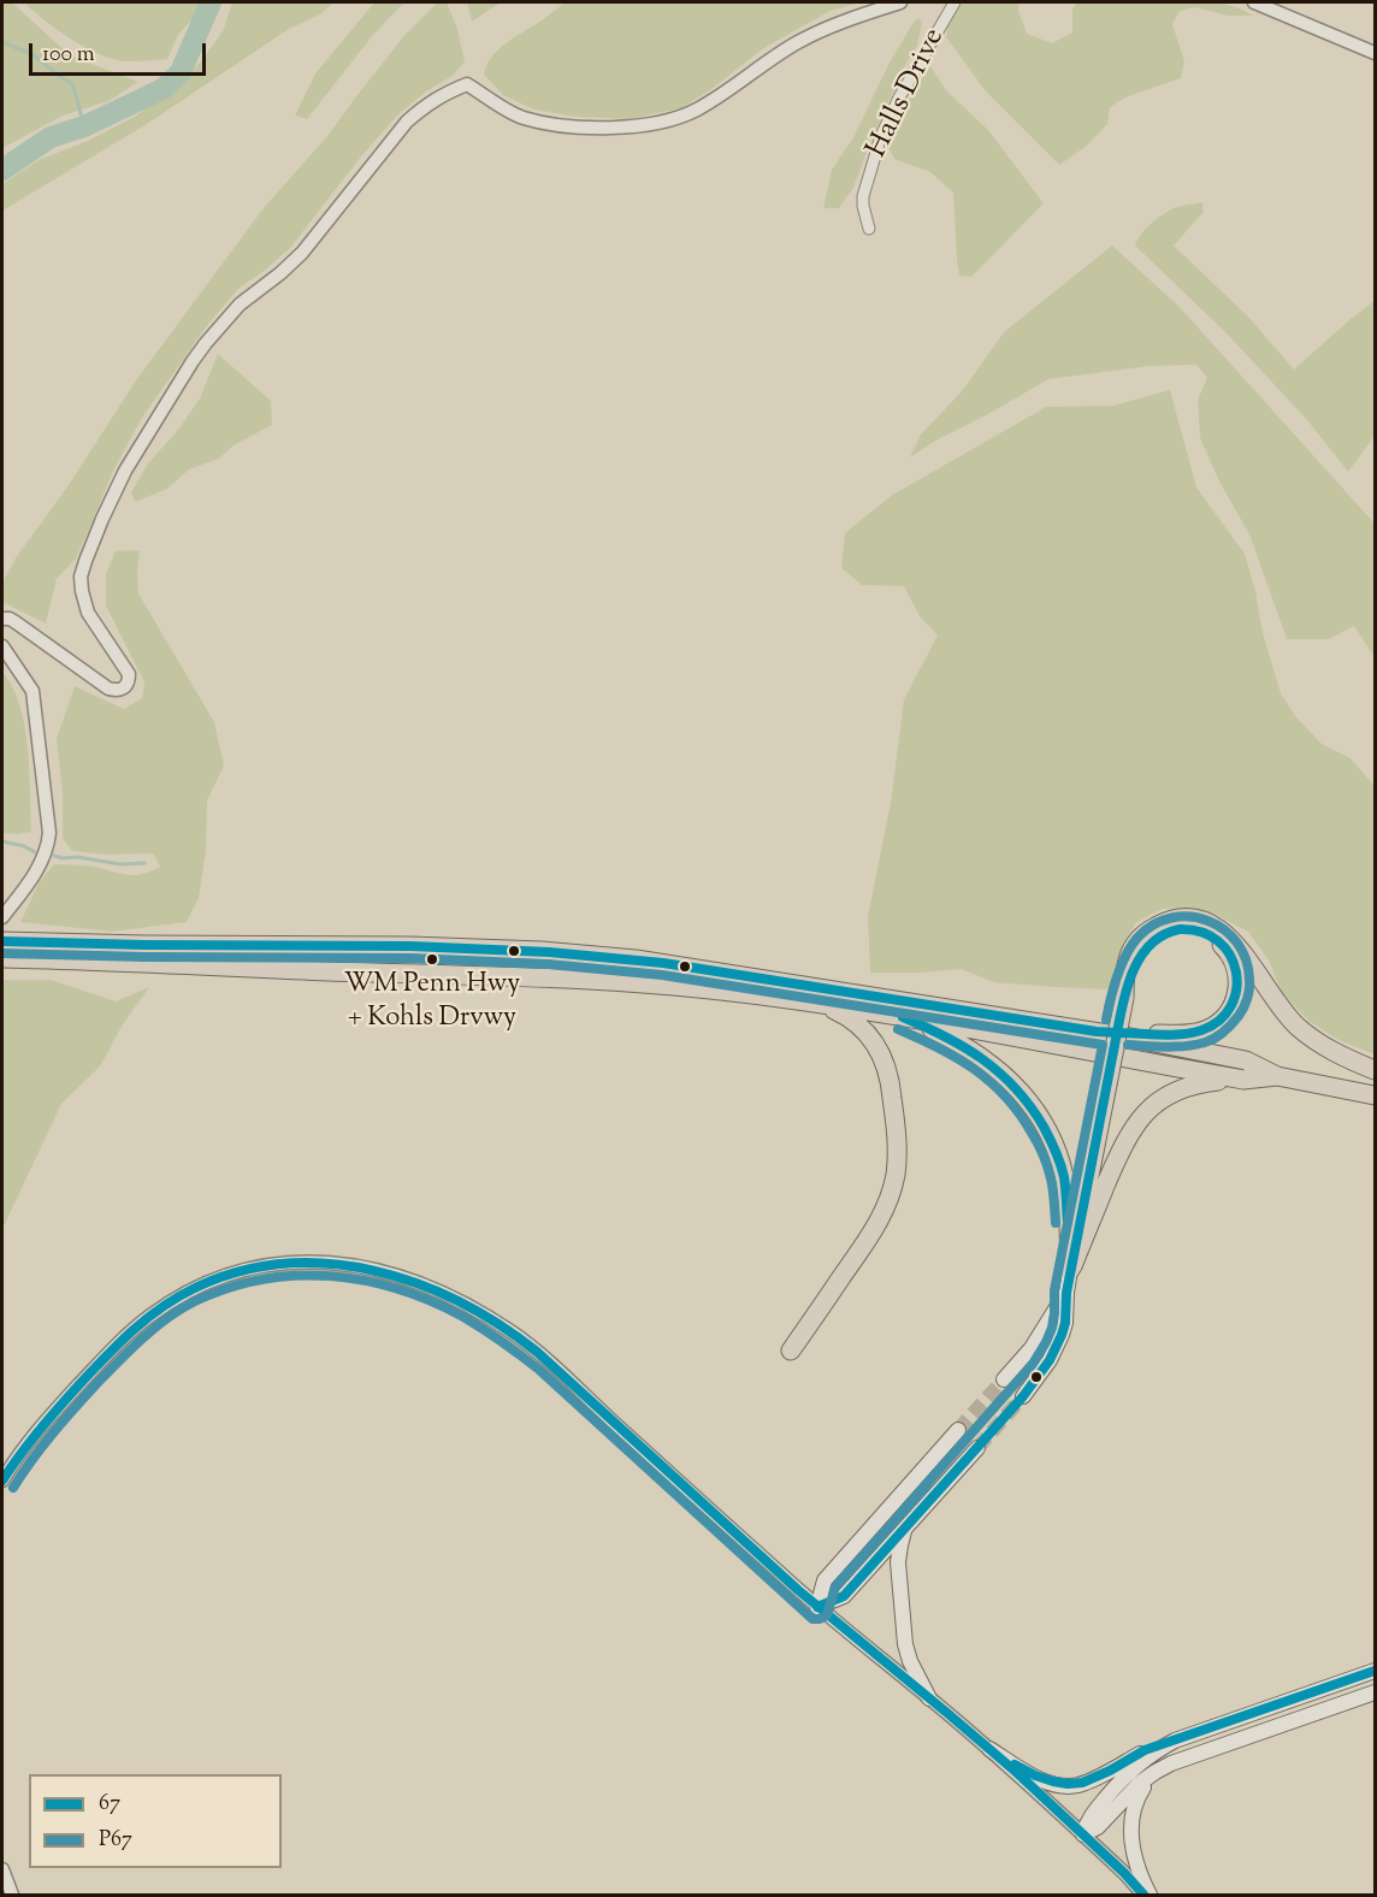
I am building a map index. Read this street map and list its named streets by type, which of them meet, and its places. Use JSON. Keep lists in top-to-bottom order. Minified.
{"streets":{"street":["Halls Drive"]},"places":["WM Penn Hwy + Kohls Drvwy"],"lines":["transit line P67","transit line 67"],"legend":["67","P67"],"scale_bar":"100 m"}
